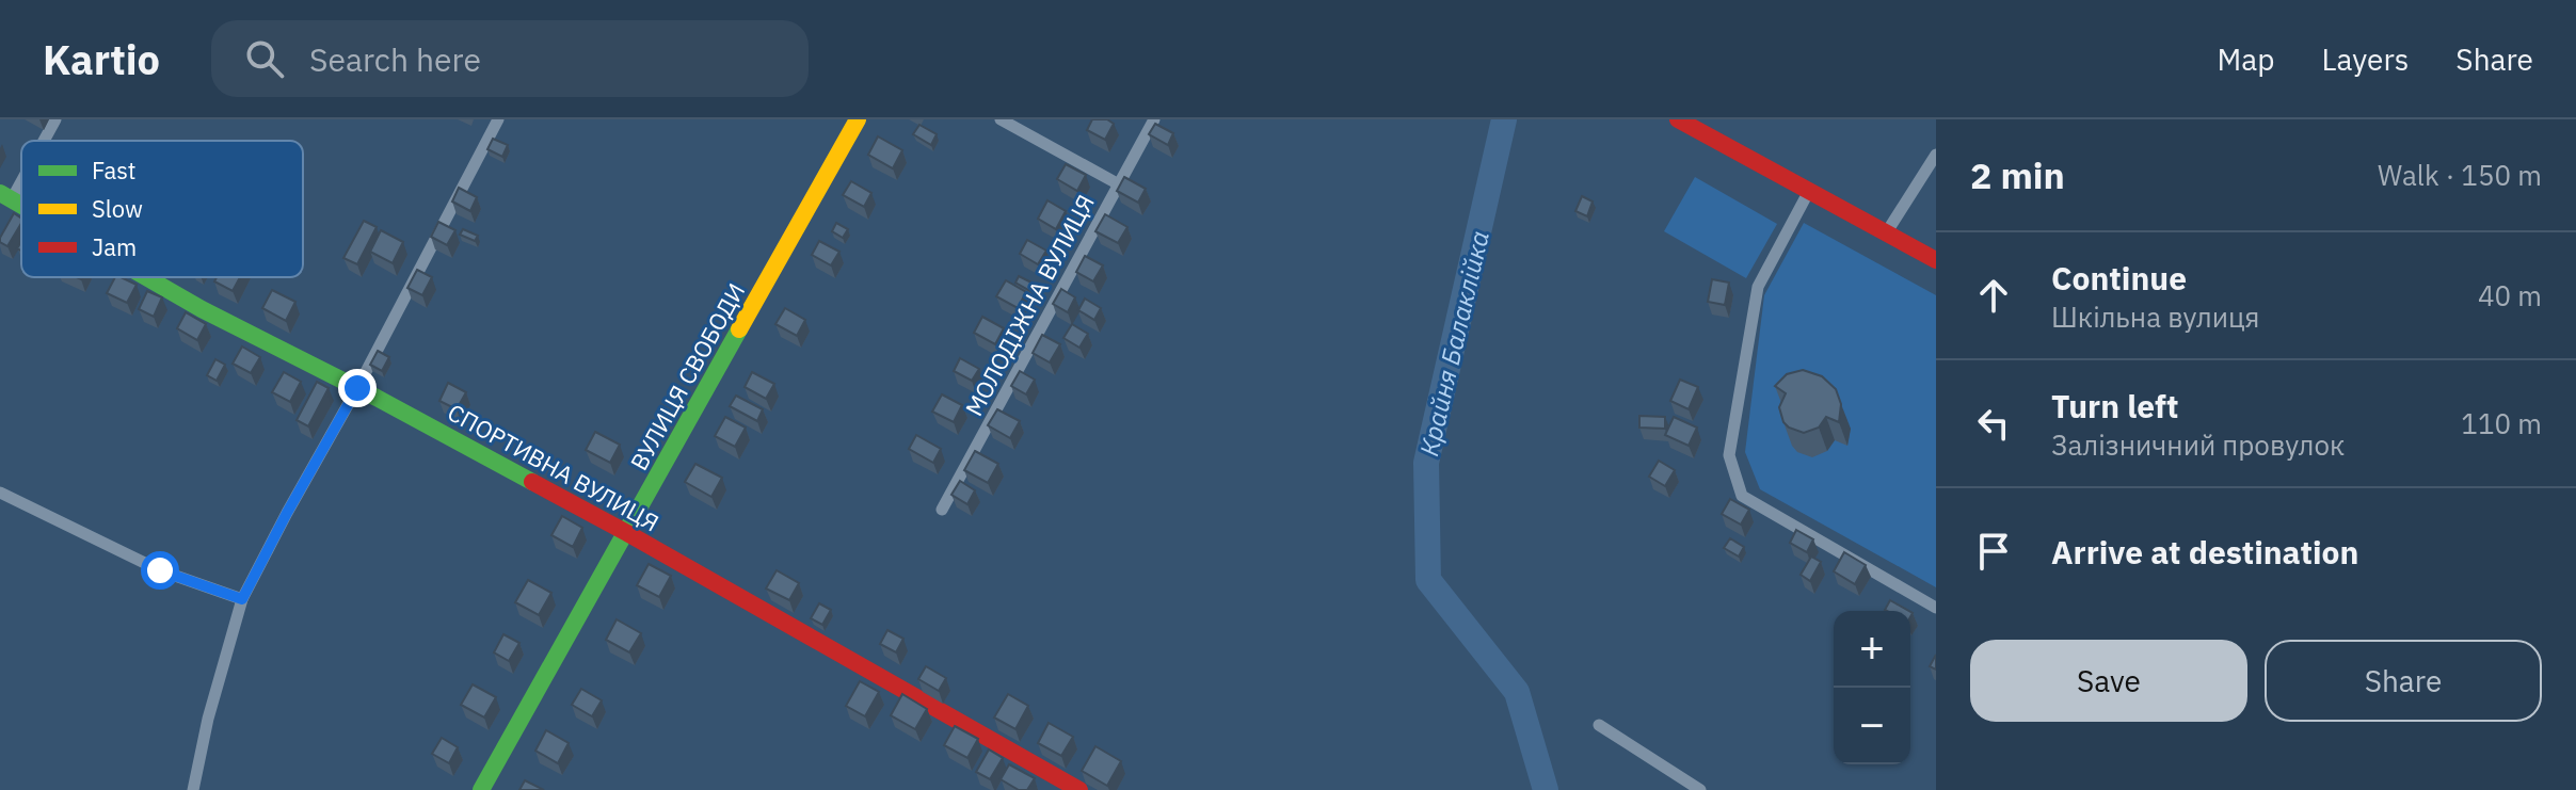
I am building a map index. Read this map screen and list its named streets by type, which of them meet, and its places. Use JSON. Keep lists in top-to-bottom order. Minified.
{"streets":{"street":["МОЛОДІЖНА ВУЛИЦЯ","ВУЛИЦЯ СВОБОДИ","СПОРТИВНА ВУЛИЦЯ"]},"crossings":[["ВУЛИЦЯ СВОБОДИ","СПОРТИВНА ВУЛИЦЯ"]],"water":["Крайня Балаклійка"],"legend":["Fast","Slow","Jam"],"page":{"header":"Kartio","search":"Search here","nav":["Map","Layers","Share"],"heading":["2 min","Walk · 150 m"],"list":[["Continue","Шкільна вулиця","40 m"],["Turn left","Залізничний провулок","110 m"],"Arrive at destination"],"map_buttons":["+","−"],"buttons":["Save","Share"]}}
